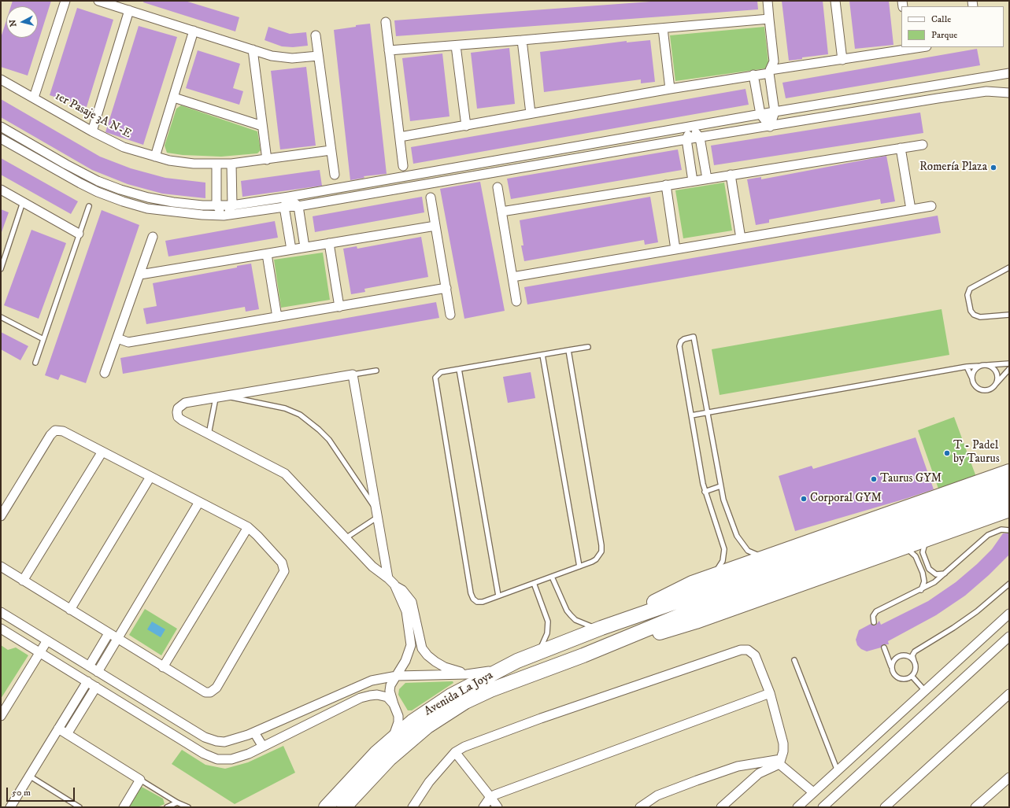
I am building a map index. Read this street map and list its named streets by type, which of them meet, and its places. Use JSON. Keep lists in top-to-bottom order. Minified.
{"streets":{"main road":["Avenida La Joya"],"street":["1er Pasaje 3A N-E"]},"places":["Romería Plaza","T - Padel by Taurus","Taurus GYM","Corporal GYM"],"legend":["Calle","Parque"],"scale_bar":"50 m","north":"left"}
